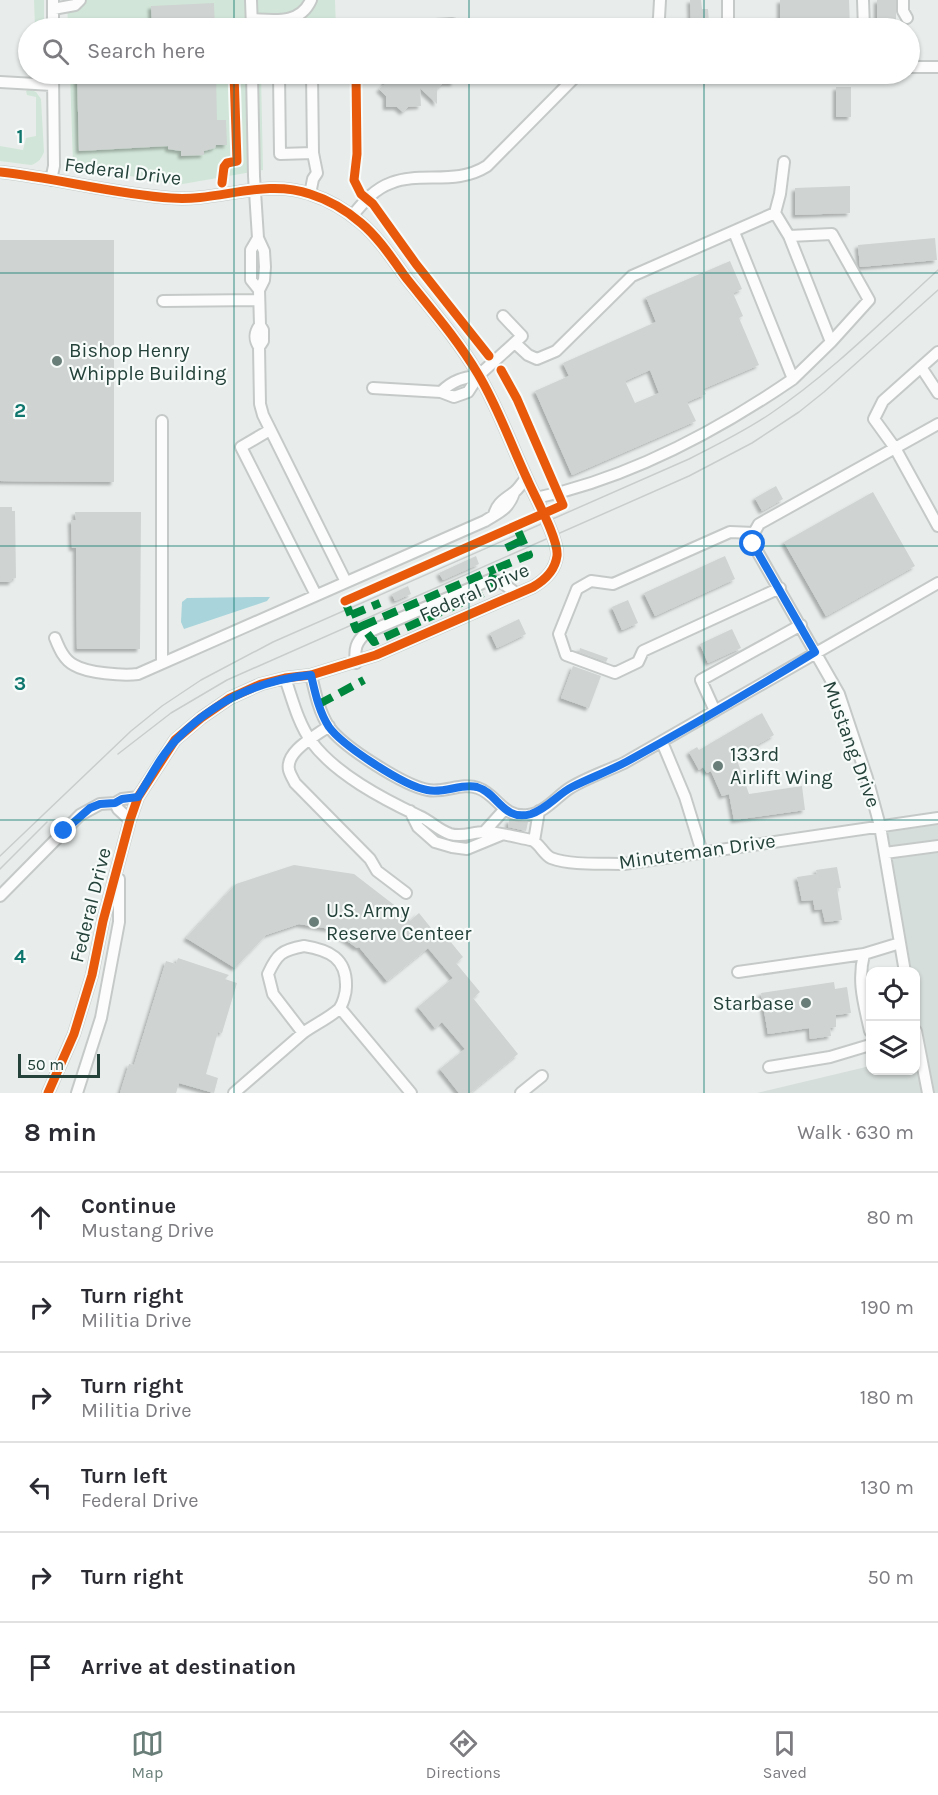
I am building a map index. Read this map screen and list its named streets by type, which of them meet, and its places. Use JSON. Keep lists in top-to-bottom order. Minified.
{"streets":{"street":["Federal Drive","Mustang Drive","Minuteman Drive"]},"crossings":[["Federal Drive","Minuteman Drive"],["Mustang Drive","Minuteman Drive"]],"places":["Bishop Henry Whipple Building","133rd Airlift Wing","U.S. Army Reserve Centeer","Starbase"],"scale_bar":"50 m","page":{"search":"Search here","scale":"50 m","heading":["8 min","Walk · 630 m"],"list":[["Continue","Mustang Drive","80 m"],["Turn right","Militia Drive","190 m"],["Turn right","Militia Drive","180 m"],["Turn left","Federal Drive","130 m"],["Turn right","50 m"],"Arrive at destination"],"nav":["Map","Directions","Saved"]},"grid":{"rows":["1","2","3","4"]}}
